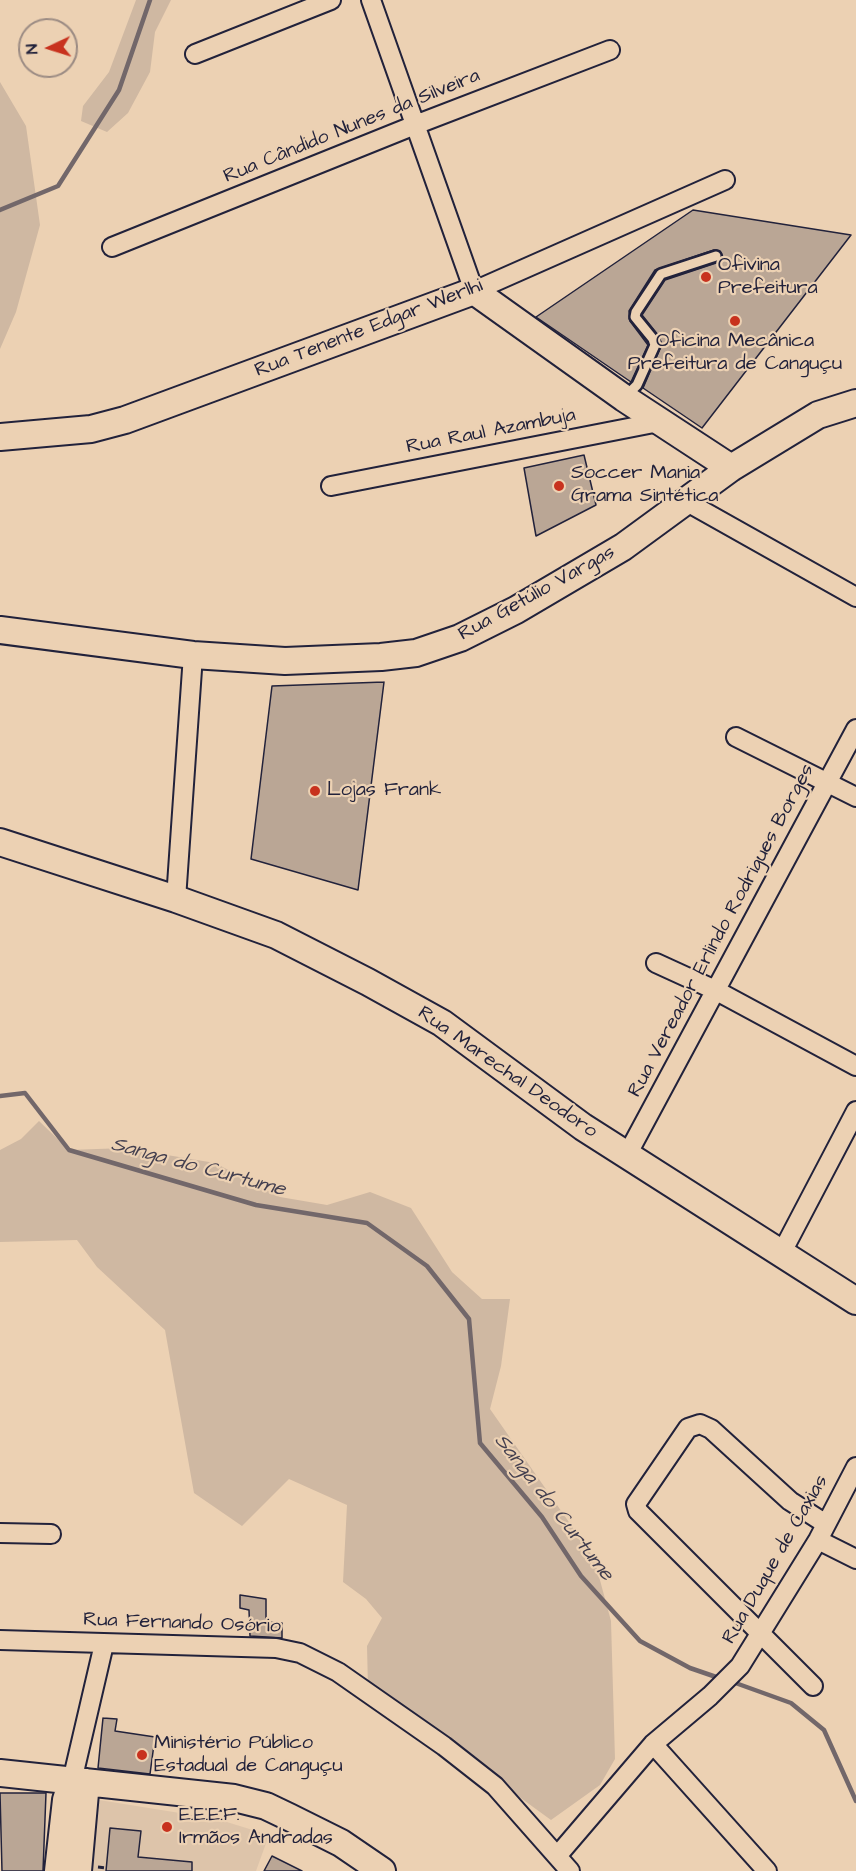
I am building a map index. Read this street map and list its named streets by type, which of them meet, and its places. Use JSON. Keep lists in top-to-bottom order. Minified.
{"streets":{"street":["Rua Cândido Nunes da Silveira","Rua Tenente Edgar Werlhi","Rua Raul Azambuja","Rua Getúlio Vargas","Rua Vereador Erlindo Rodrigues Borges","Rua Marechal Deodoro","Rua Duque de Caxias","Rua Fernando Osório"]},"crossings":[["Rua Vereador Erlindo Rodrigues Borges","Rua Marechal Deodoro"],["Rua Duque de Caxias","Rua Fernando Osório"]],"water":["Sanga do Curtume"],"places":["Ofivina Prefeitura","Oficina Mecânica Prefeitura de Canguçu","Soccer Mania Grama Sintética","Lojas Frank","Ministério Público Estadual de Canguçu","E.E.E.F. Irmãos Andradas"],"north":"left"}
